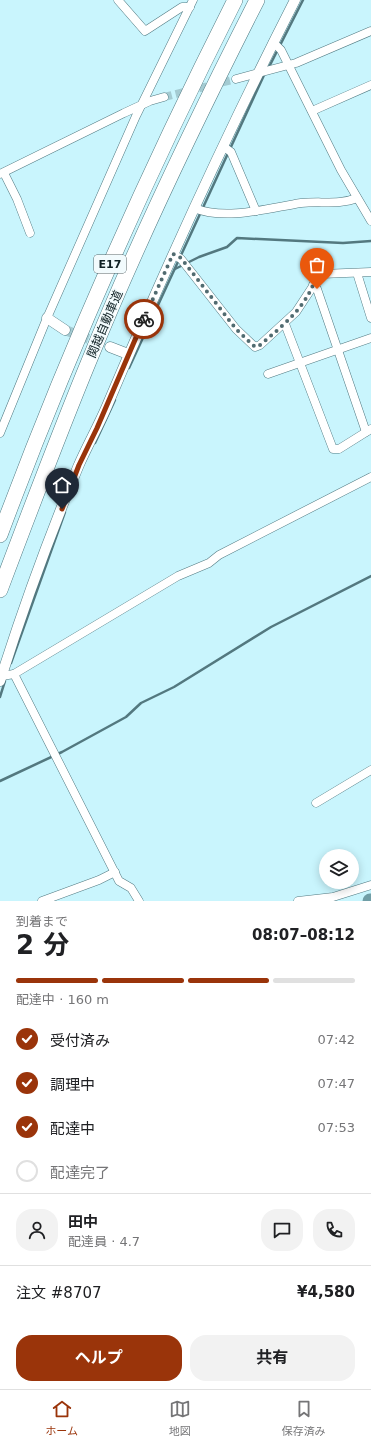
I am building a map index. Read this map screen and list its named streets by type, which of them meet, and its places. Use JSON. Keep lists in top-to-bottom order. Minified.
{"streets":{"highway":["E17","関越自動車道"]},"page":{"heading":["2 分","到着まで","08:07–08:12"],"panel":["田中","配達員 · 4.7","注文 #8707","¥4,580"],"bar":"配達中 · 160 m","list":[["受付済み","07:42"],["調理中","07:47"],["配達中","07:53"],"配達完了"],"buttons":["ヘルプ","共有"],"tabs":["ホーム","地図","保存済み"]}}
